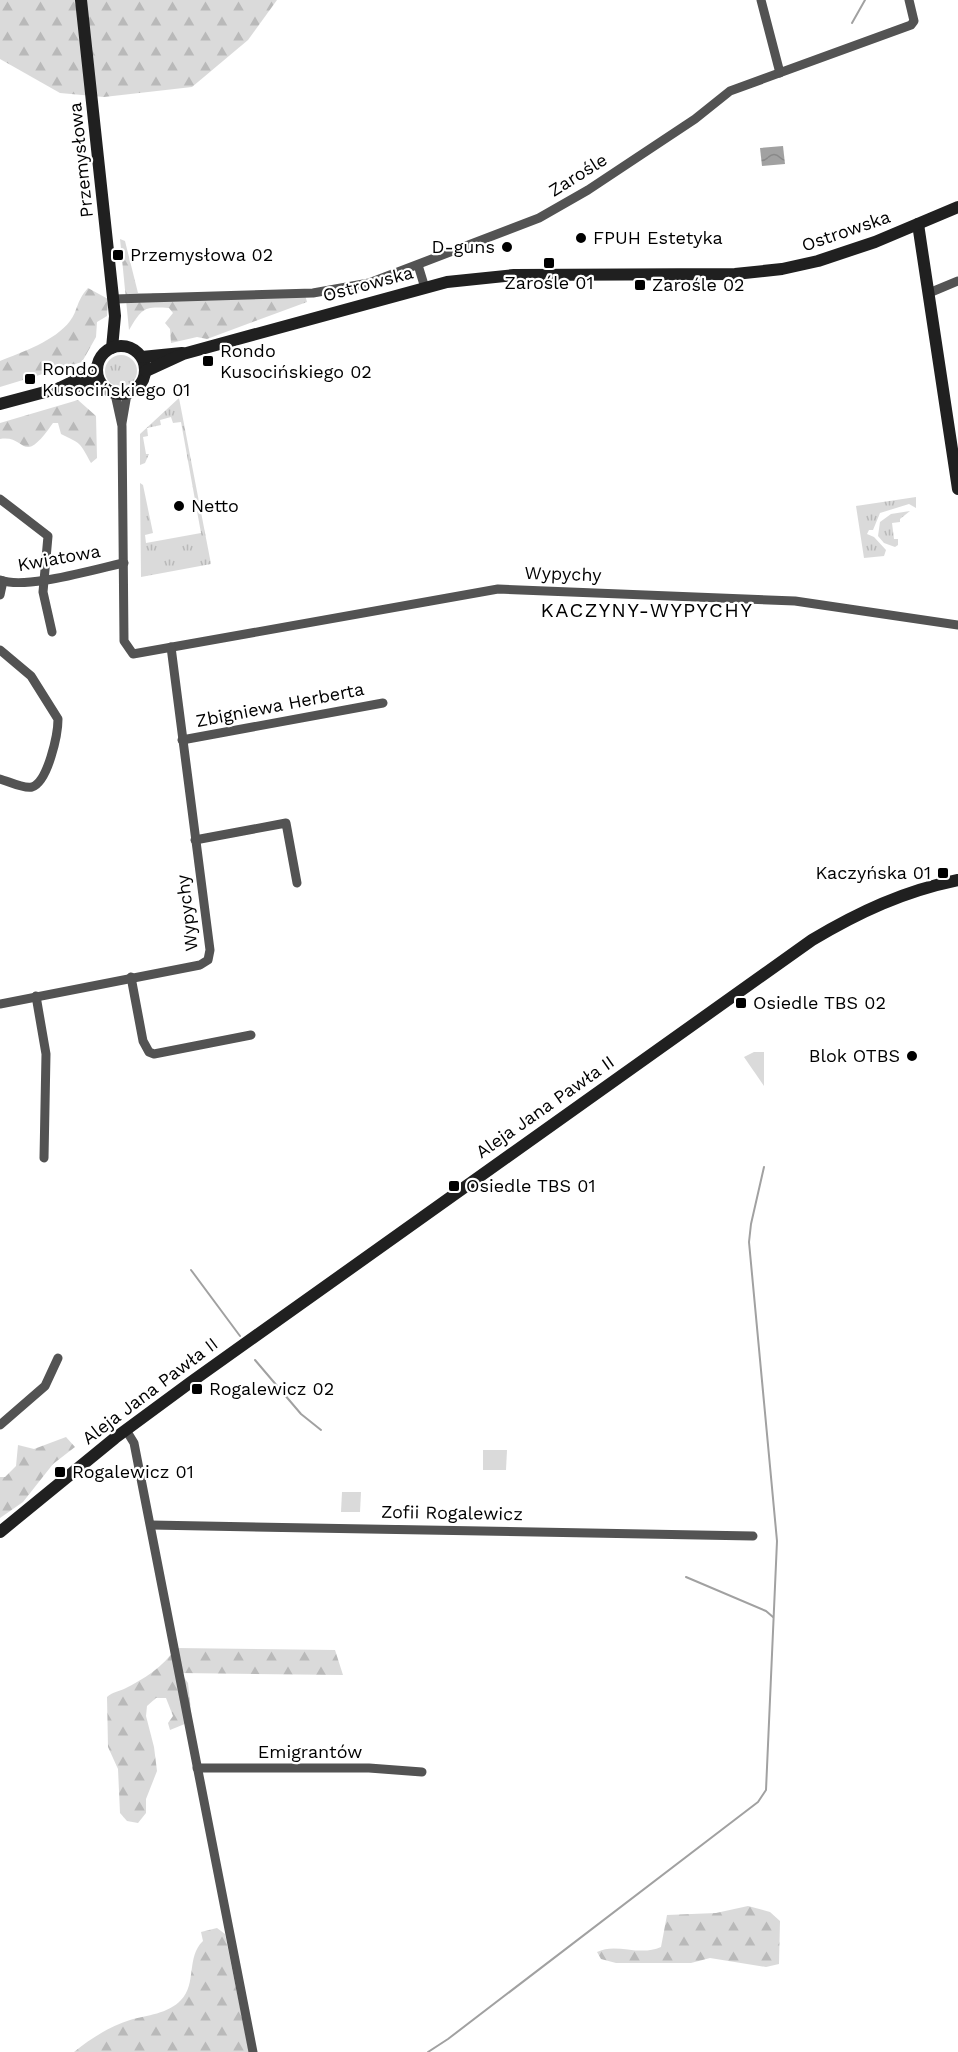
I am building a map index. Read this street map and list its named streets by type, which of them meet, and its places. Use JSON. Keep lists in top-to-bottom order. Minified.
{"streets":{"street":["Przemysłowa","Zarośle","Ostrowska","Kwiatowa","Wypychy","Zbigniewa Herberta","Aleja Jana Pawła II","Zofii Rogalewicz","Emigrantów"]},"crossings":[["Przemysłowa","Zarośle"],["Przemysłowa","Ostrowska"],["Kwiatowa","Wypychy"],["Wypychy","Zbigniewa Herberta"]],"districts":["KACZYNY-WYPYCHY"],"places":{"other":["FPUH Estetyka","D-guns","Netto","Blok OTBS"],"transit":["Przemysłowa 02","Zarośle 01","Zarośle 02","Rondo Kusocińskiego 02","Rondo Kusocińskiego 01","Kaczyńska 01","Osiedle TBS 02","Osiedle TBS 01","Rogalewicz 02","Rogalewicz 01"]}}
